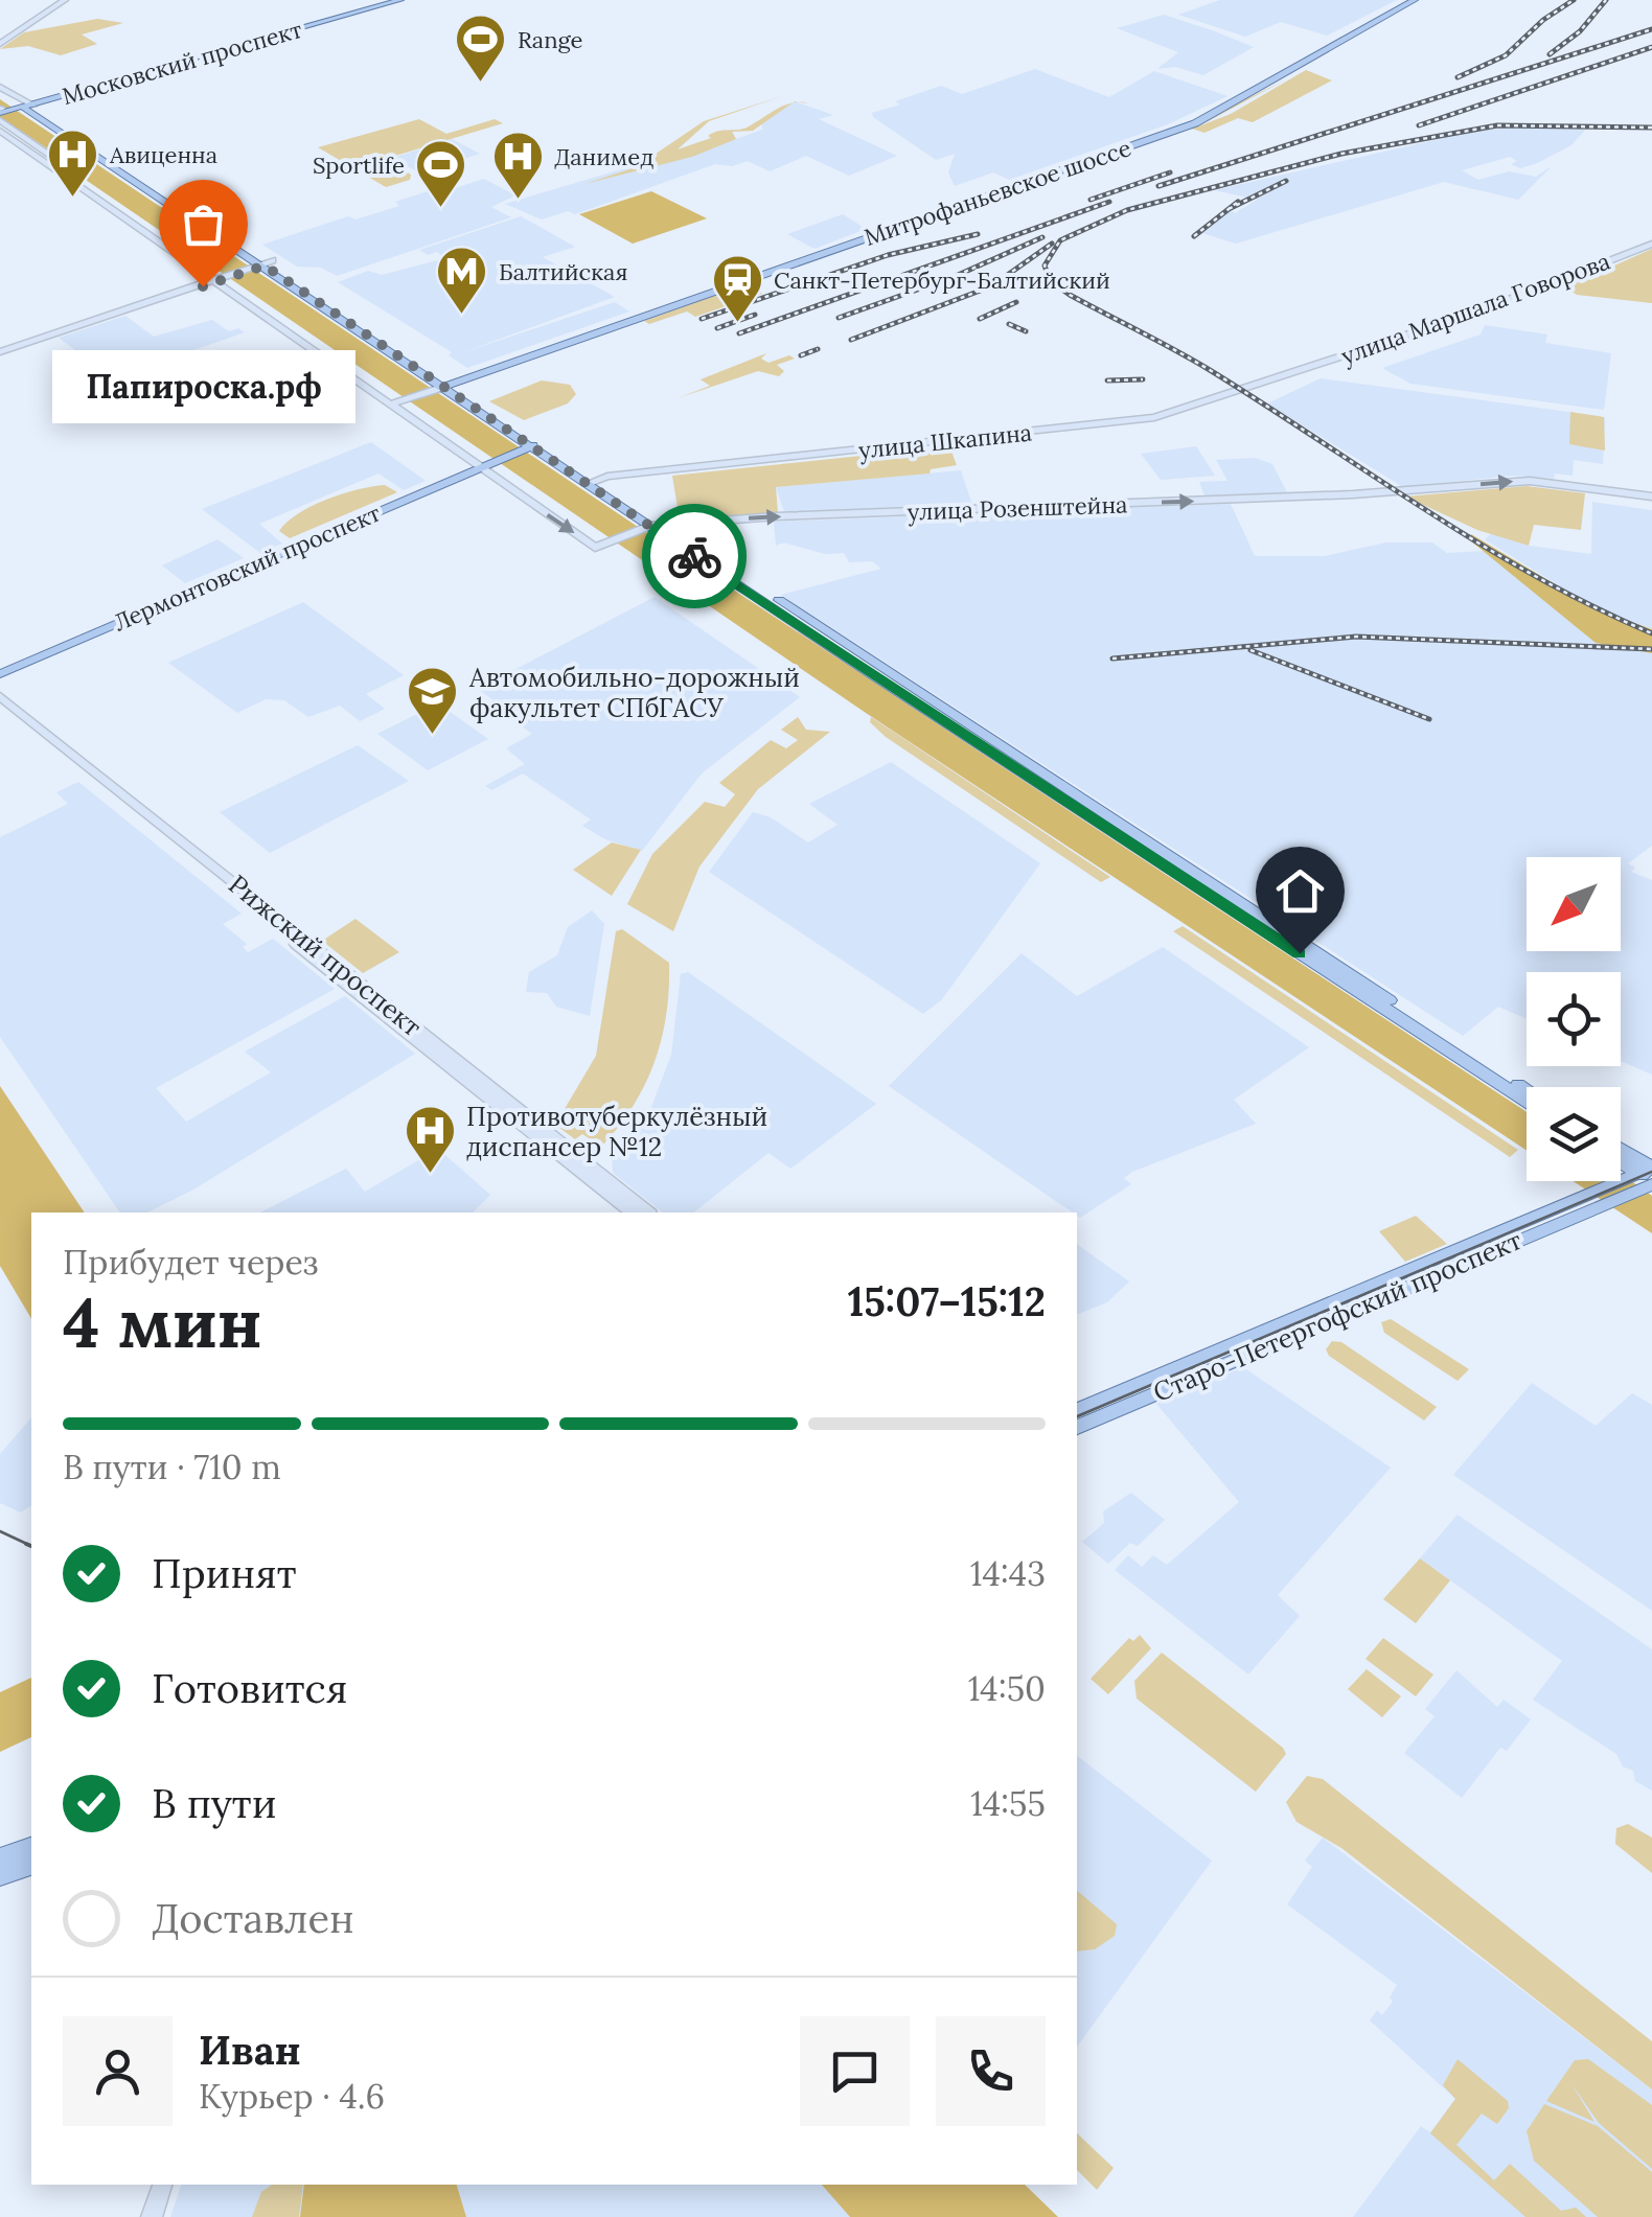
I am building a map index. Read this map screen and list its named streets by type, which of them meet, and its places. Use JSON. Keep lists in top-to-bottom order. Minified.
{"streets":{"main road":["Московский проспект","Митрофаньевское шоссе","улица Маршала Говорова","улица Шкапина","улица Розенштейна","Лермонтовский проспект","Рижский проспект","Старо-Петергофский проспект"]},"crossings":[["улица Маршала Говорова","улица Шкапина"]],"one_way":["улица Розенштейна"],"places":{"sports":["Range","Sportlife"],"hospital":["Авиценна","Данимед","Противотуберкулёзный диспансер №12"],"other":["Папироска.рф"],"metro station":["Балтийская"],"station":["Санкт-Петербург-Балтийский"],"school or university":["Автомобильно-дорожный факультет СПбГАСУ"]},"north":"bottom left","page":{"bubble":"Папироска.рф","heading":["4 мин","Прибудет через","15:07–15:12"],"panel":["Иван","Курьер · 4.6"],"bar":"В пути · 710 m","list":[["Принят","14:43"],["Готовится","14:50"],["В пути","14:55"],"Доставлен"]}}
